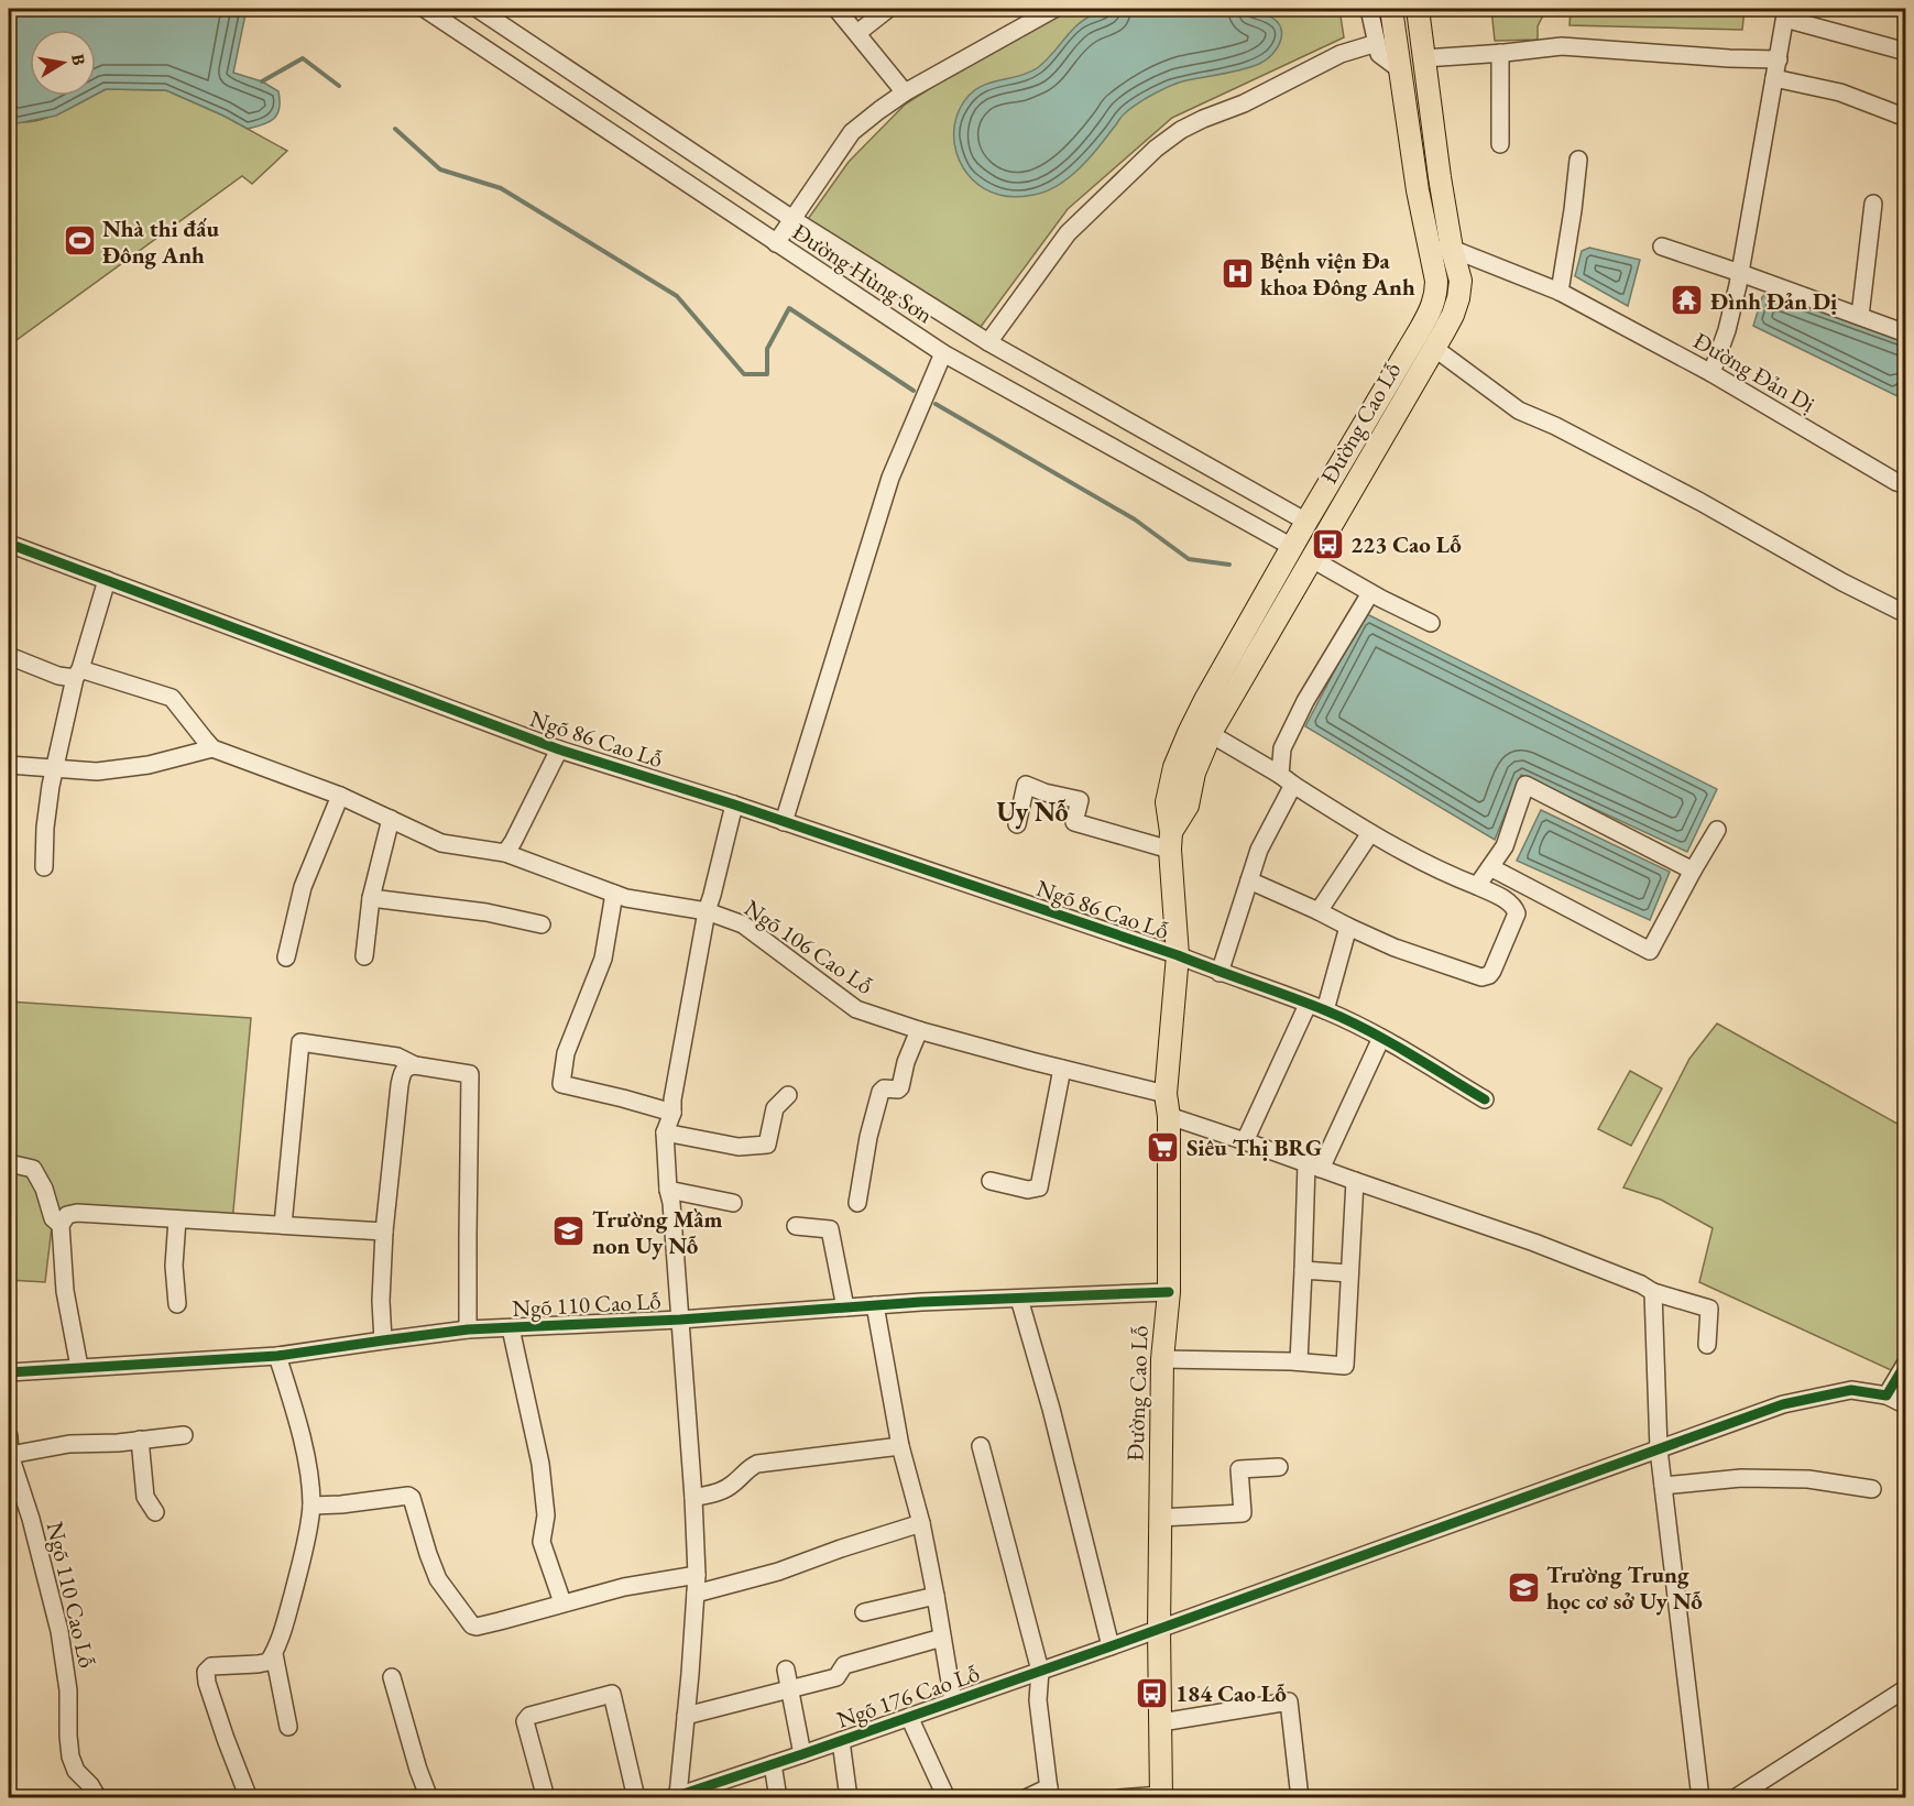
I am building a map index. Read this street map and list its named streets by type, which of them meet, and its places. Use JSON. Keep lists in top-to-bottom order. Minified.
{"streets":{"main road":["Đường Cao Lỗ"],"street":["Đường Hùng Sơn","Đường Đản Dị","Ngõ 86 Cao Lỗ","Ngõ 106 Cao Lỗ","Ngõ 110 Cao Lỗ","Ngõ 176 Cao Lỗ"]},"crossings":[["Đường Hùng Sơn","Đường Cao Lỗ"],["Đường Đản Dị","Đường Cao Lỗ"],["Đường Cao Lỗ","Ngõ 86 Cao Lỗ"],["Đường Cao Lỗ","Ngõ 106 Cao Lỗ"],["Đường Cao Lỗ","Ngõ 110 Cao Lỗ"],["Đường Cao Lỗ","Ngõ 176 Cao Lỗ"]],"districts":["Uy Nỗ"],"places":{"sports":["Nhà thi đấu Đông Anh"],"hospital":["Bệnh viện Đa khoa Đông Anh"],"temple":["Đình Đản Dị"],"bus stop":["223 Cao Lỗ","184 Cao Lỗ"],"supermarket":["Siêu Thị BRG"],"school or university":["Trường Mầm non Uy Nỗ","Trường Trung học cơ sở Uy Nỗ"]},"north":"right"}
